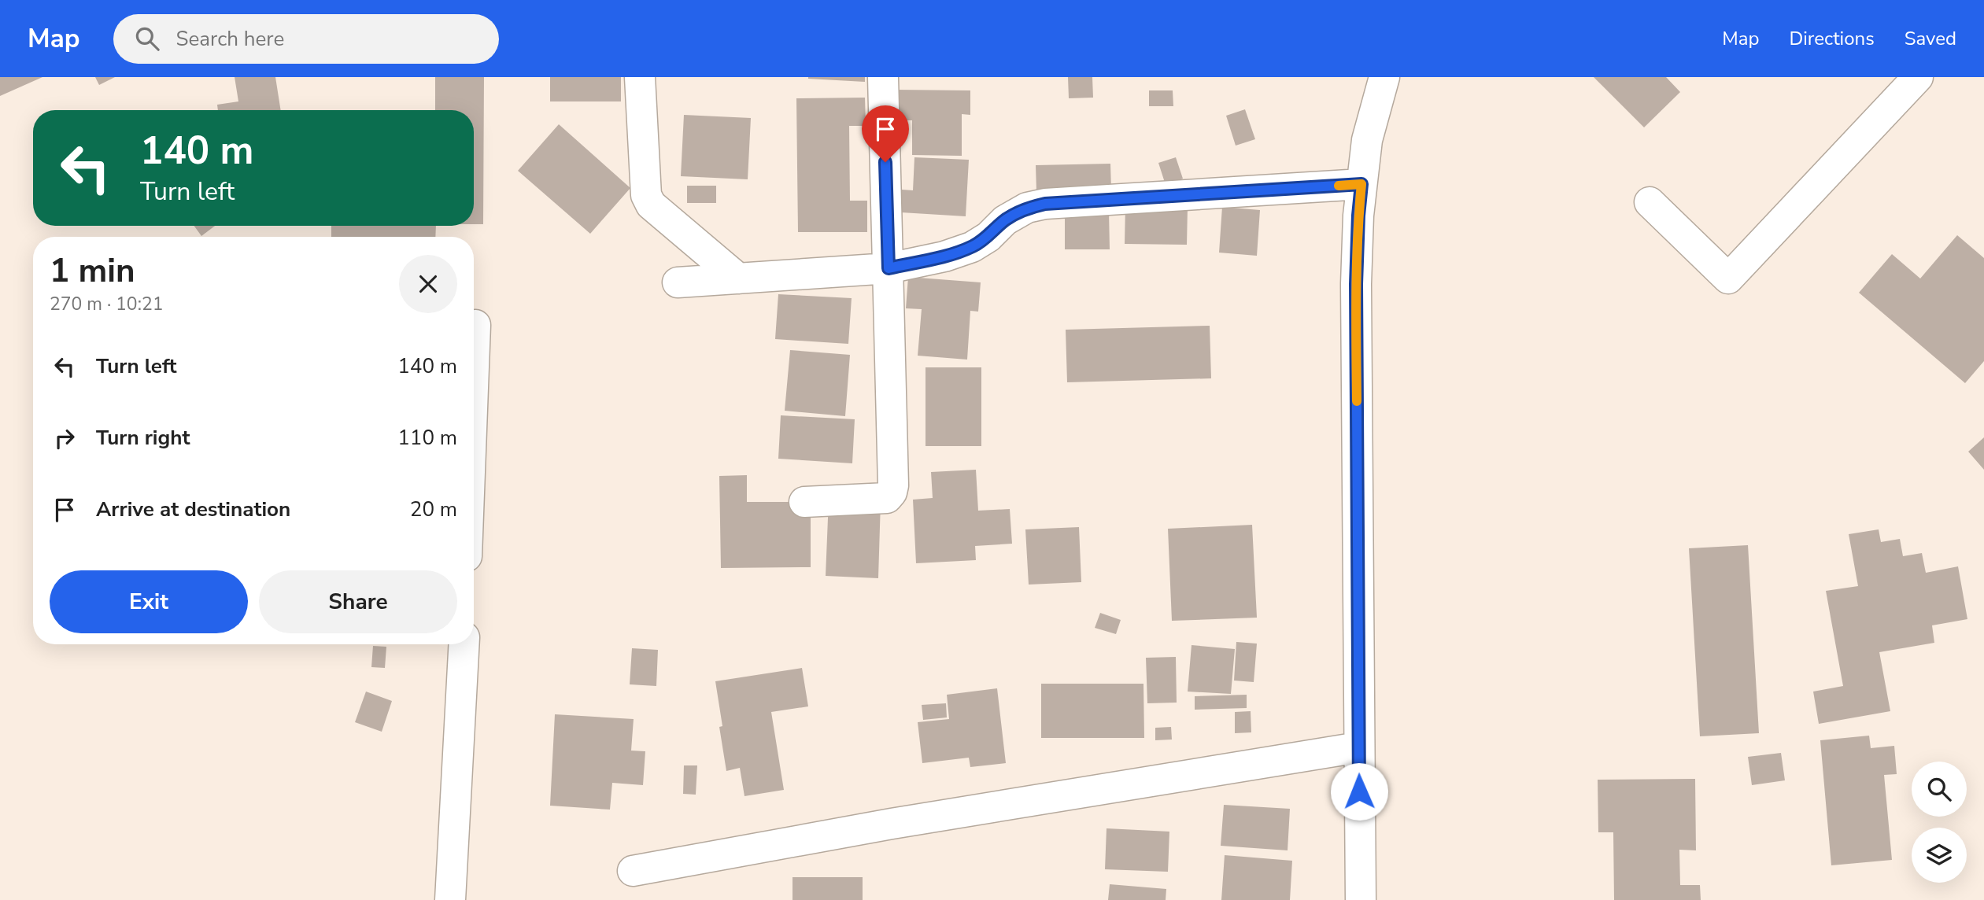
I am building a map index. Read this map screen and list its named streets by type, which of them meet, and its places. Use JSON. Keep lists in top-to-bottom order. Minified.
{"page":{"header":"Map","search":"Search here","nav":["Map","Directions","Saved"],"turn":["140 m","Turn left"],"heading":["1 min","270 m · 10:21"],"list":[{"name":"Turn left","value":"140 m"},{"name":"Turn right","value":"110 m"},{"name":"Arrive at destination","value":"20 m"}],"buttons":["Exit","Share"]}}
